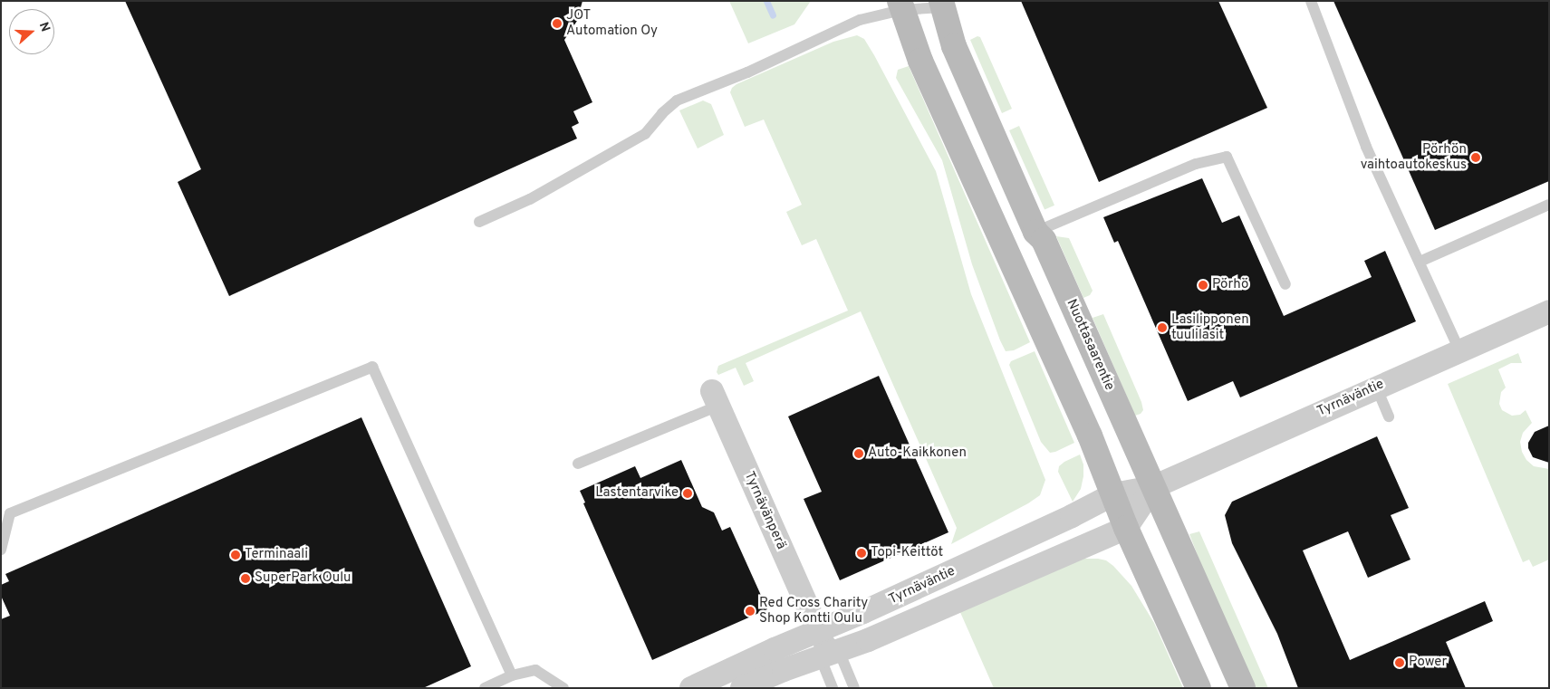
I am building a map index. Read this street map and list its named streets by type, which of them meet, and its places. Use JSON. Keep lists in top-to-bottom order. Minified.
{"streets":{"main road":["Nuottasaarentie"],"street":["Tyrnäväntie","Tyrnävänperä"]},"crossings":[["Nuottasaarentie","Tyrnäväntie"],["Tyrnäväntie","Tyrnävänperä"]],"places":["JOT Automation Oy","Pörhön vaihtoautokeskus","Pörhö","Lasilipponen tuulilasit","Auto-Kaikkonen","Lastentarvike","Topi-Keittöt","Terminaali","SuperPark Oulu","Red Cross Charity Shop Kontti Oulu","Power"],"north":"right"}
